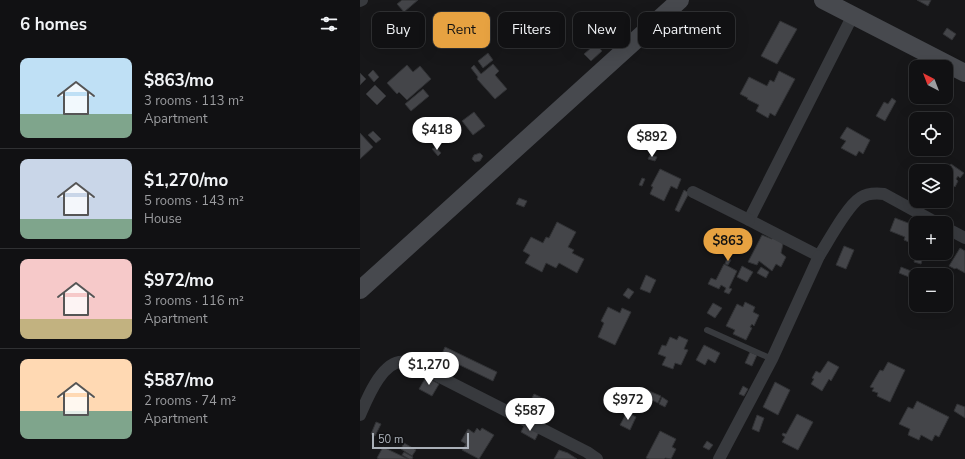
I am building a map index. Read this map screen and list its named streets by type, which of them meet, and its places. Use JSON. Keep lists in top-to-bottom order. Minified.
{"scale_bar":"50 m","north":"top left","page":{"heading":"6 homes","chip":["Buy","Rent","Filters","New","Apartment"],"list":[{"name":"$863/mo","note":"3 rooms · 113 m² · Apartment"},{"name":"$1,270/mo","note":"5 rooms · 143 m² · House"},{"name":"$972/mo","note":"3 rooms · 116 m² · Apartment"},{"name":"$587/mo","note":"2 rooms · 74 m² · Apartment"}],"map_buttons":["+","−"],"price":["$418","$892","$863","$1,270","$972","$587"],"scale":"50 m"}}
